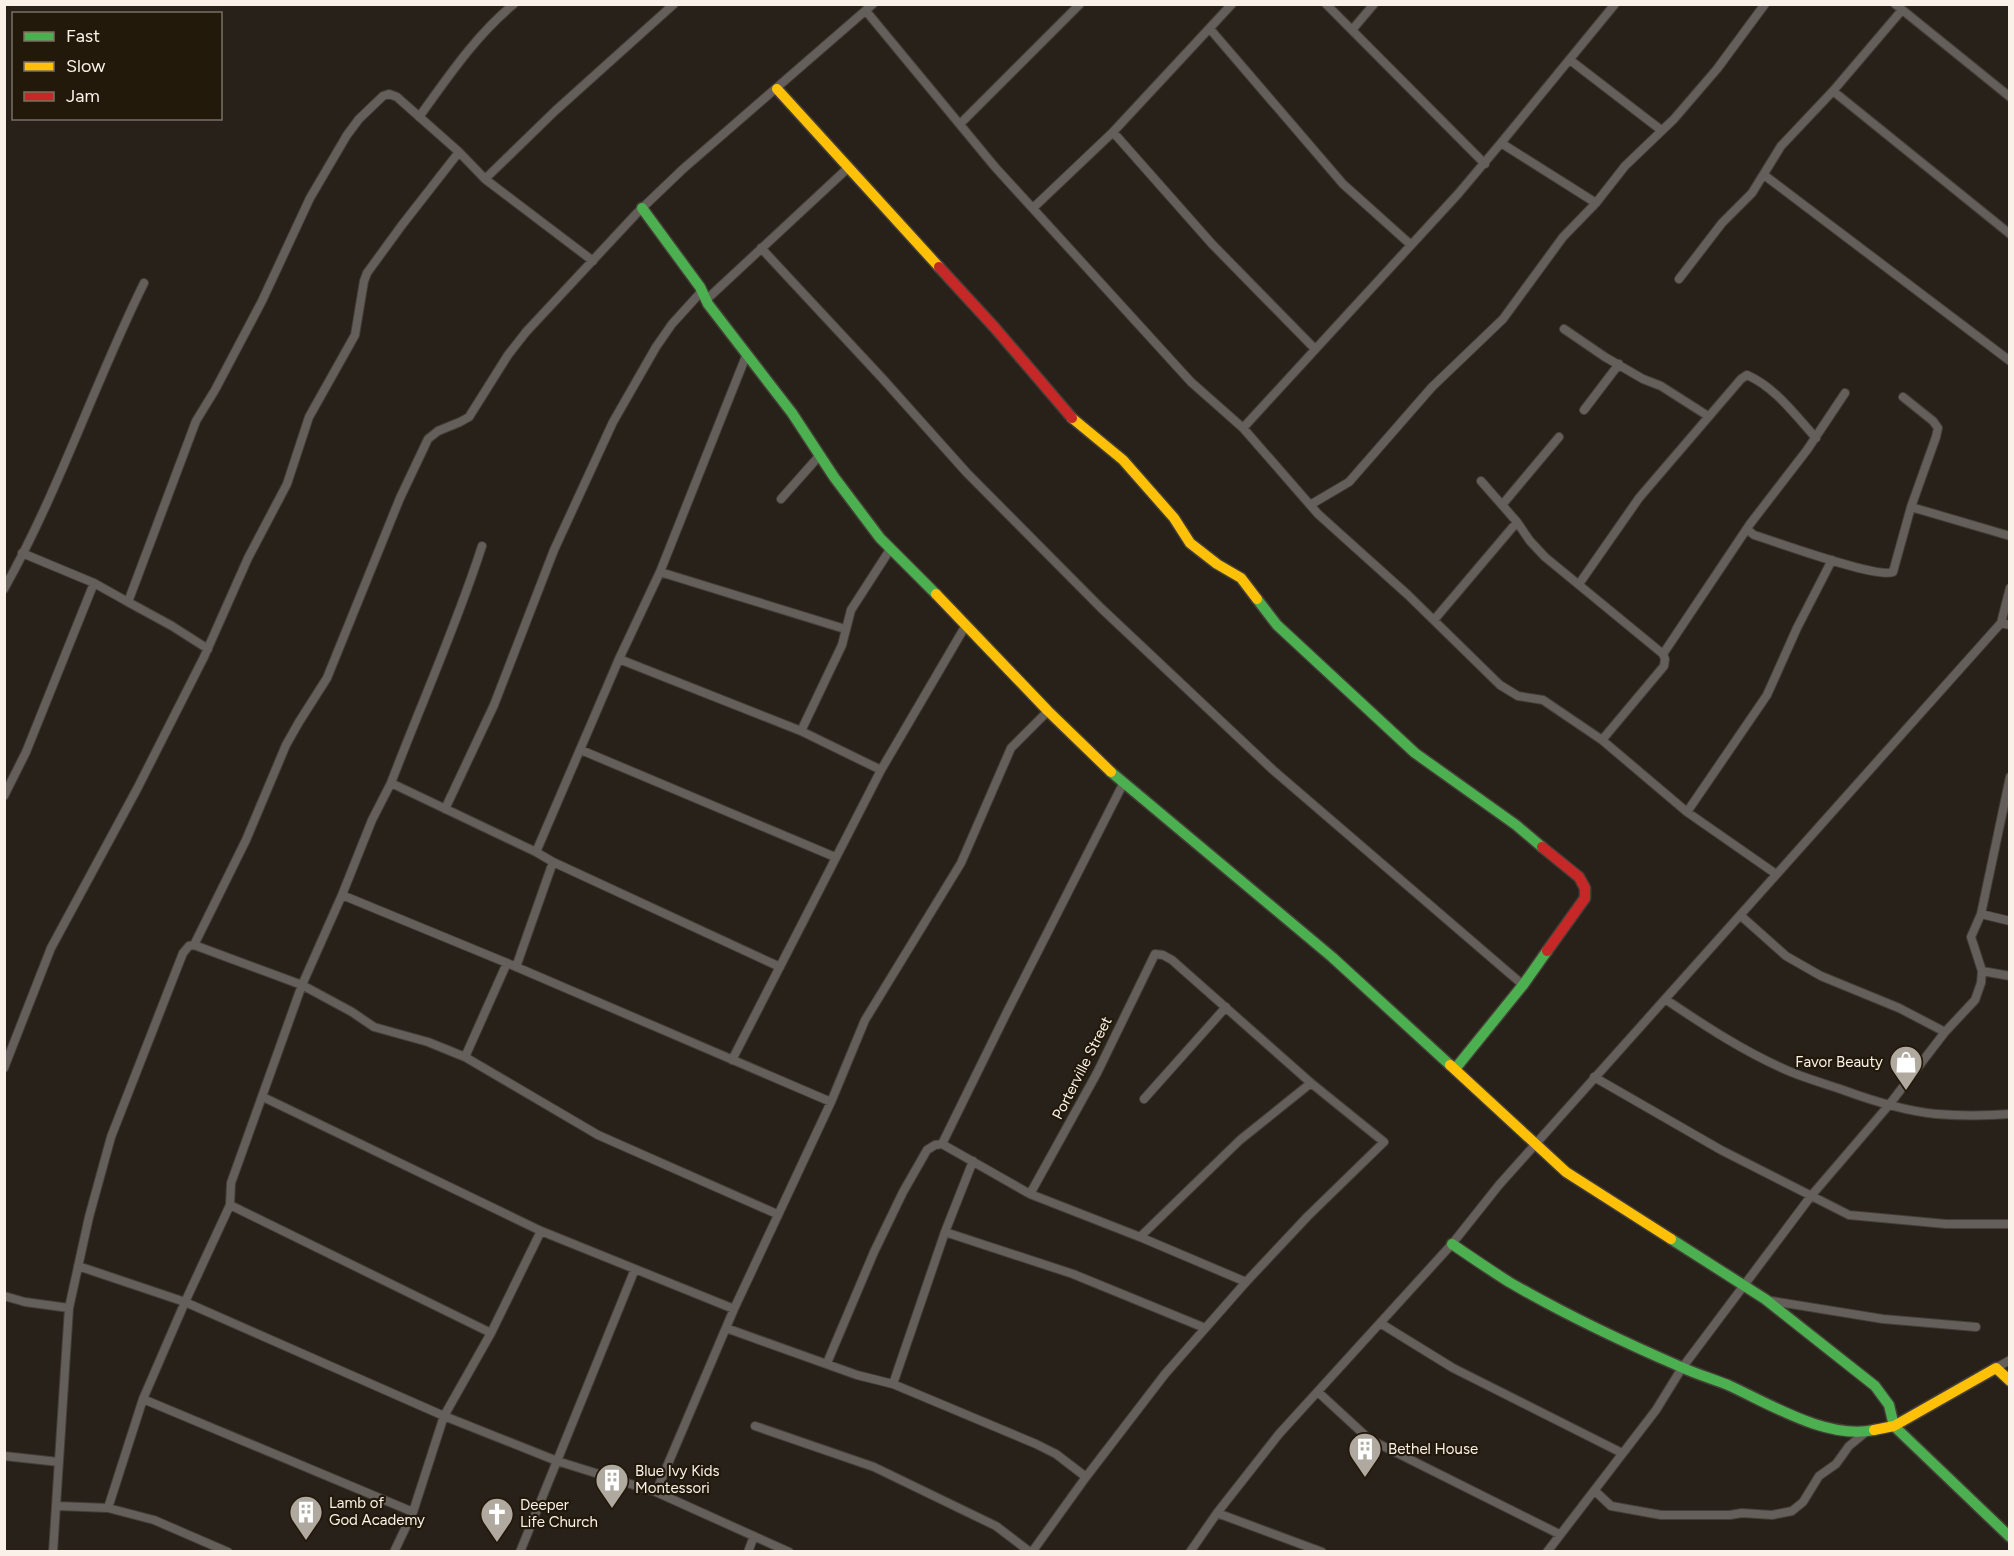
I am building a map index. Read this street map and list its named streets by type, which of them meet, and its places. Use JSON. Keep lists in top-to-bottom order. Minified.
{"streets":{"street":["Porterville Street"]},"places":{"shop":["Favor Beauty"],"building":["Bethel House","Blue Ivy Kids Montessori","Lamb of God Academy"],"church":["Deeper Life Church"]},"legend":["Fast","Slow","Jam"]}
